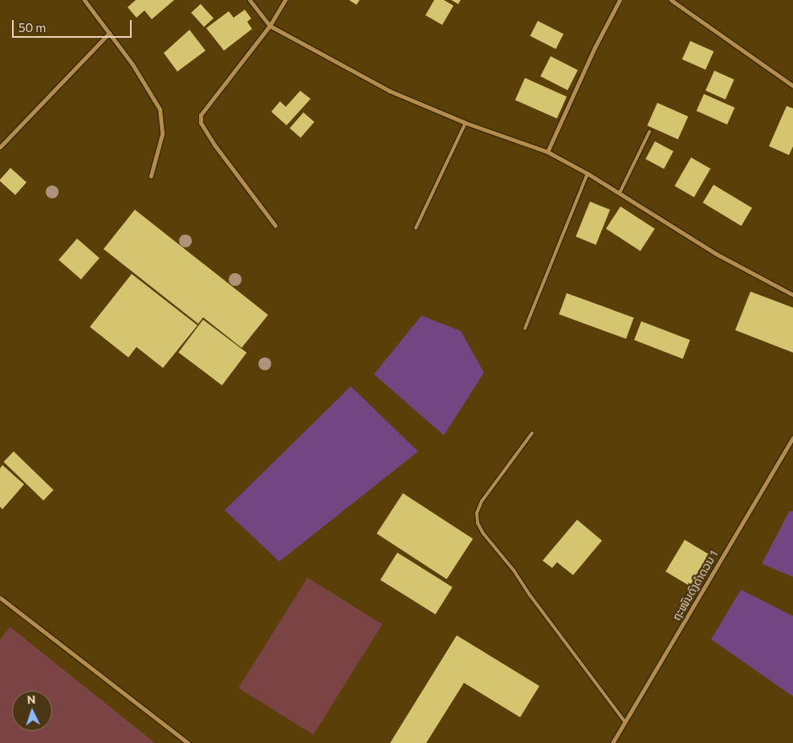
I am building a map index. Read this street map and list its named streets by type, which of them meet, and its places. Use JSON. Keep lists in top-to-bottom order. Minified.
{"streets":{"street":["ຖະໜົນດົງດຳດວນ 1"]},"scale_bar":"50 m","north":"top"}
